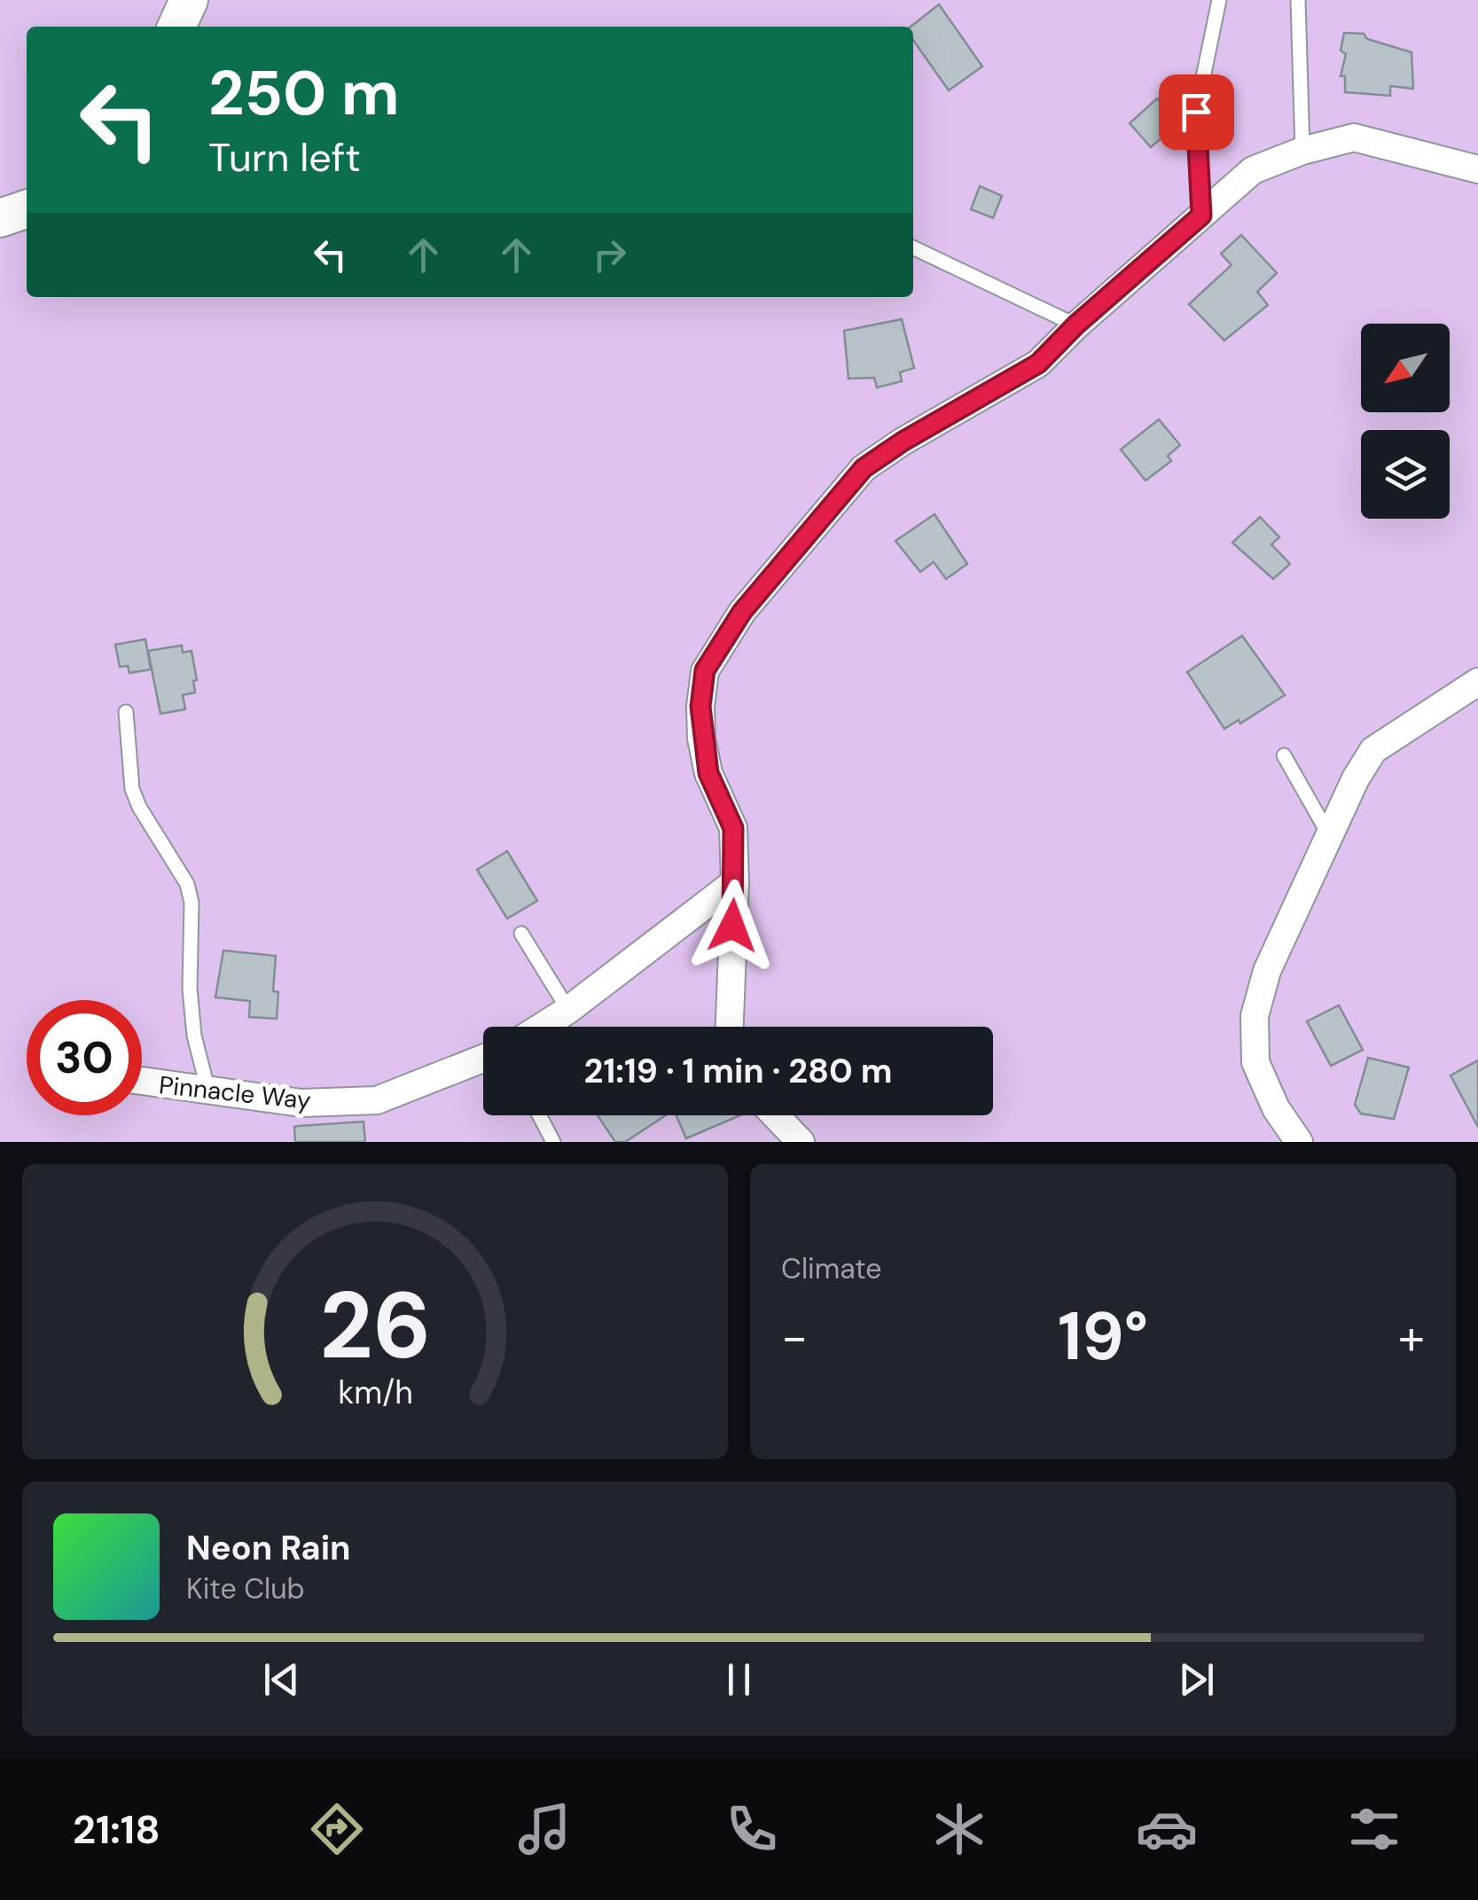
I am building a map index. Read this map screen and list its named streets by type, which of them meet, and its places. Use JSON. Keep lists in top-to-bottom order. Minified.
{"streets":{"street":["Pinnacle Way"]},"north":"bottom left","page":{"turn":["250 m","Turn left"],"limit":"30","trip":"21:19 · 1 min · 280 m","tile":"Climate","heat":["−","19°","+"],"song":["Neon Rain","Kite Club"],"tabs":"21:18","gauge":["26","km/h"]}}
